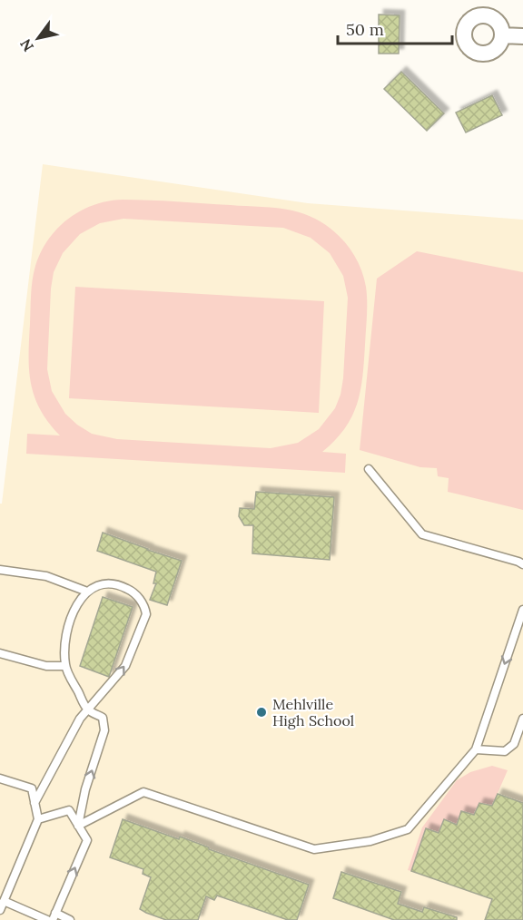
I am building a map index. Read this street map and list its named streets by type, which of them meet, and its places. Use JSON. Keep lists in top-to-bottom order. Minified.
{"places":["Mehlville High School"],"scale_bar":"50 m","north":"bottom left"}
